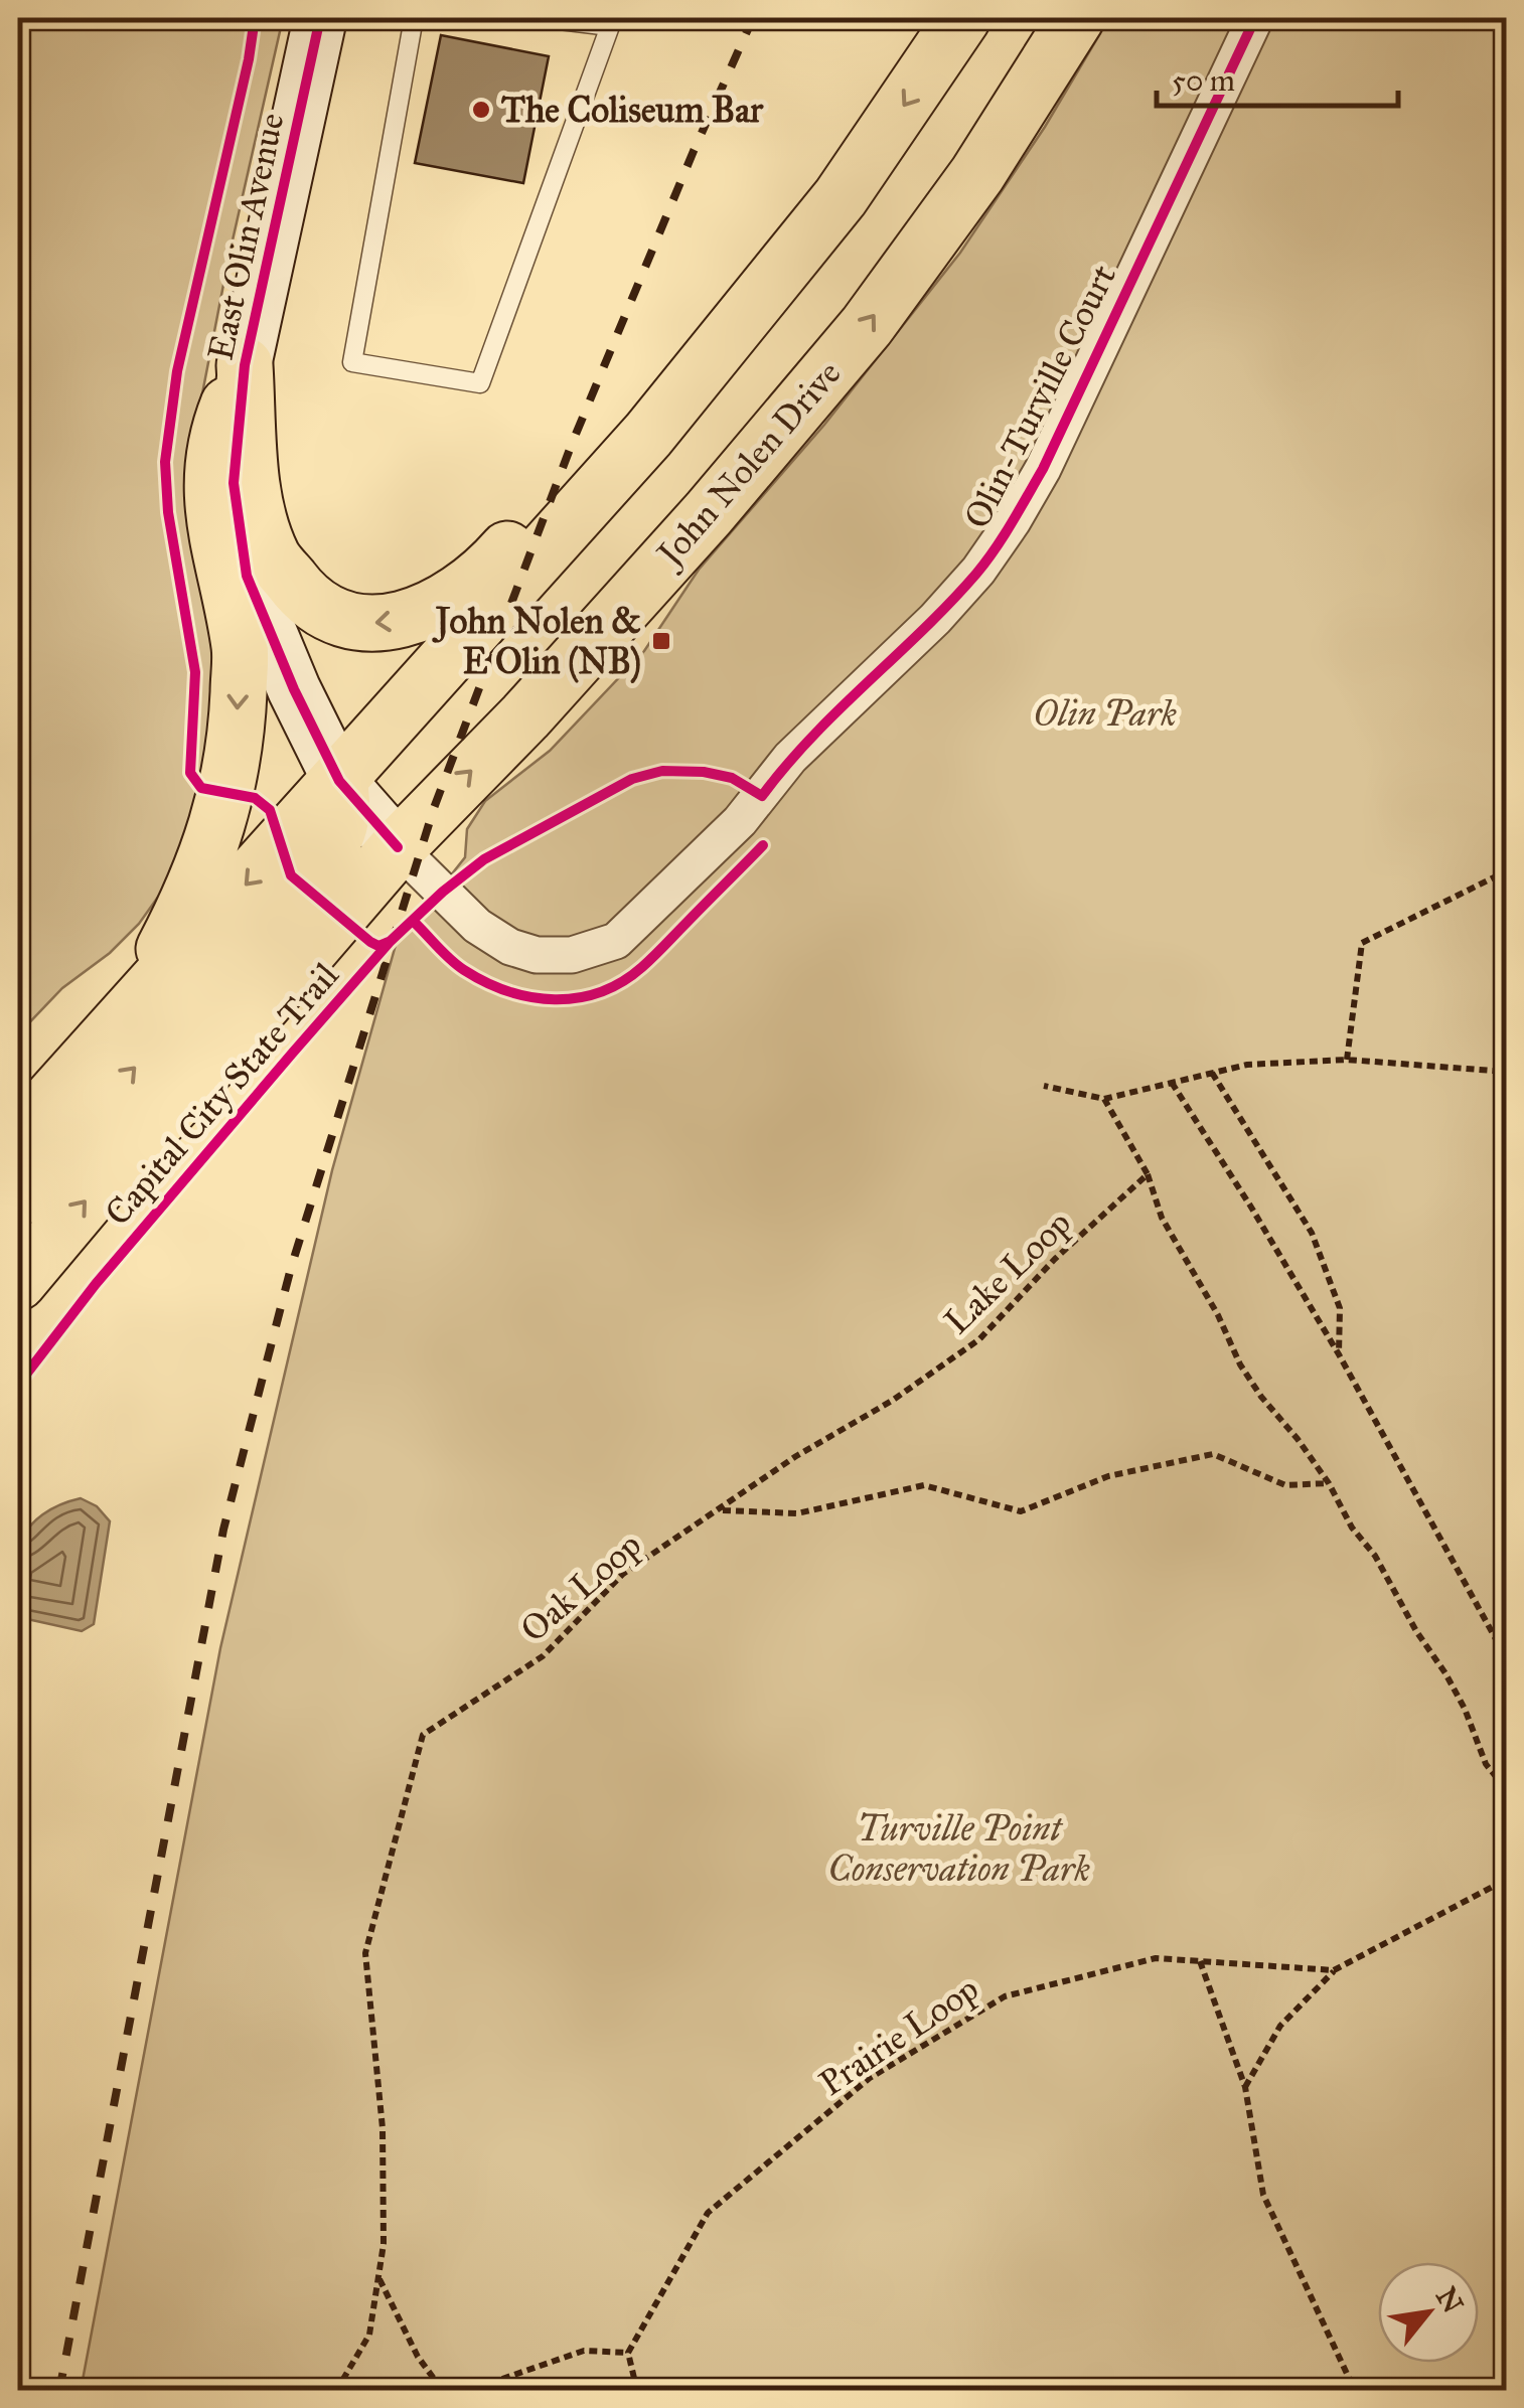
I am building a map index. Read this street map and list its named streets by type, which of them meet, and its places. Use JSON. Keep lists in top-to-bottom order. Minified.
{"streets":{"main road":["John Nolen Drive"],"street":["East Olin Avenue","Olin-Turville Court"],"path":["Lake Loop","Oak Loop","Prairie Loop"],"cycle path":["Capital City State Trail"]},"crossings":[["East Olin Avenue","Olin-Turville Court"],["East Olin Avenue","John Nolen Drive"],["Olin-Turville Court","John Nolen Drive"],["Lake Loop","Oak Loop"]],"parks":["Olin Park","Turville Point Conservation Park"],"places":{"other":["The Coliseum Bar"],"transit":["John Nolen & E Olin (NB)"]},"scale_bar":"50 m","north":"top right"}
